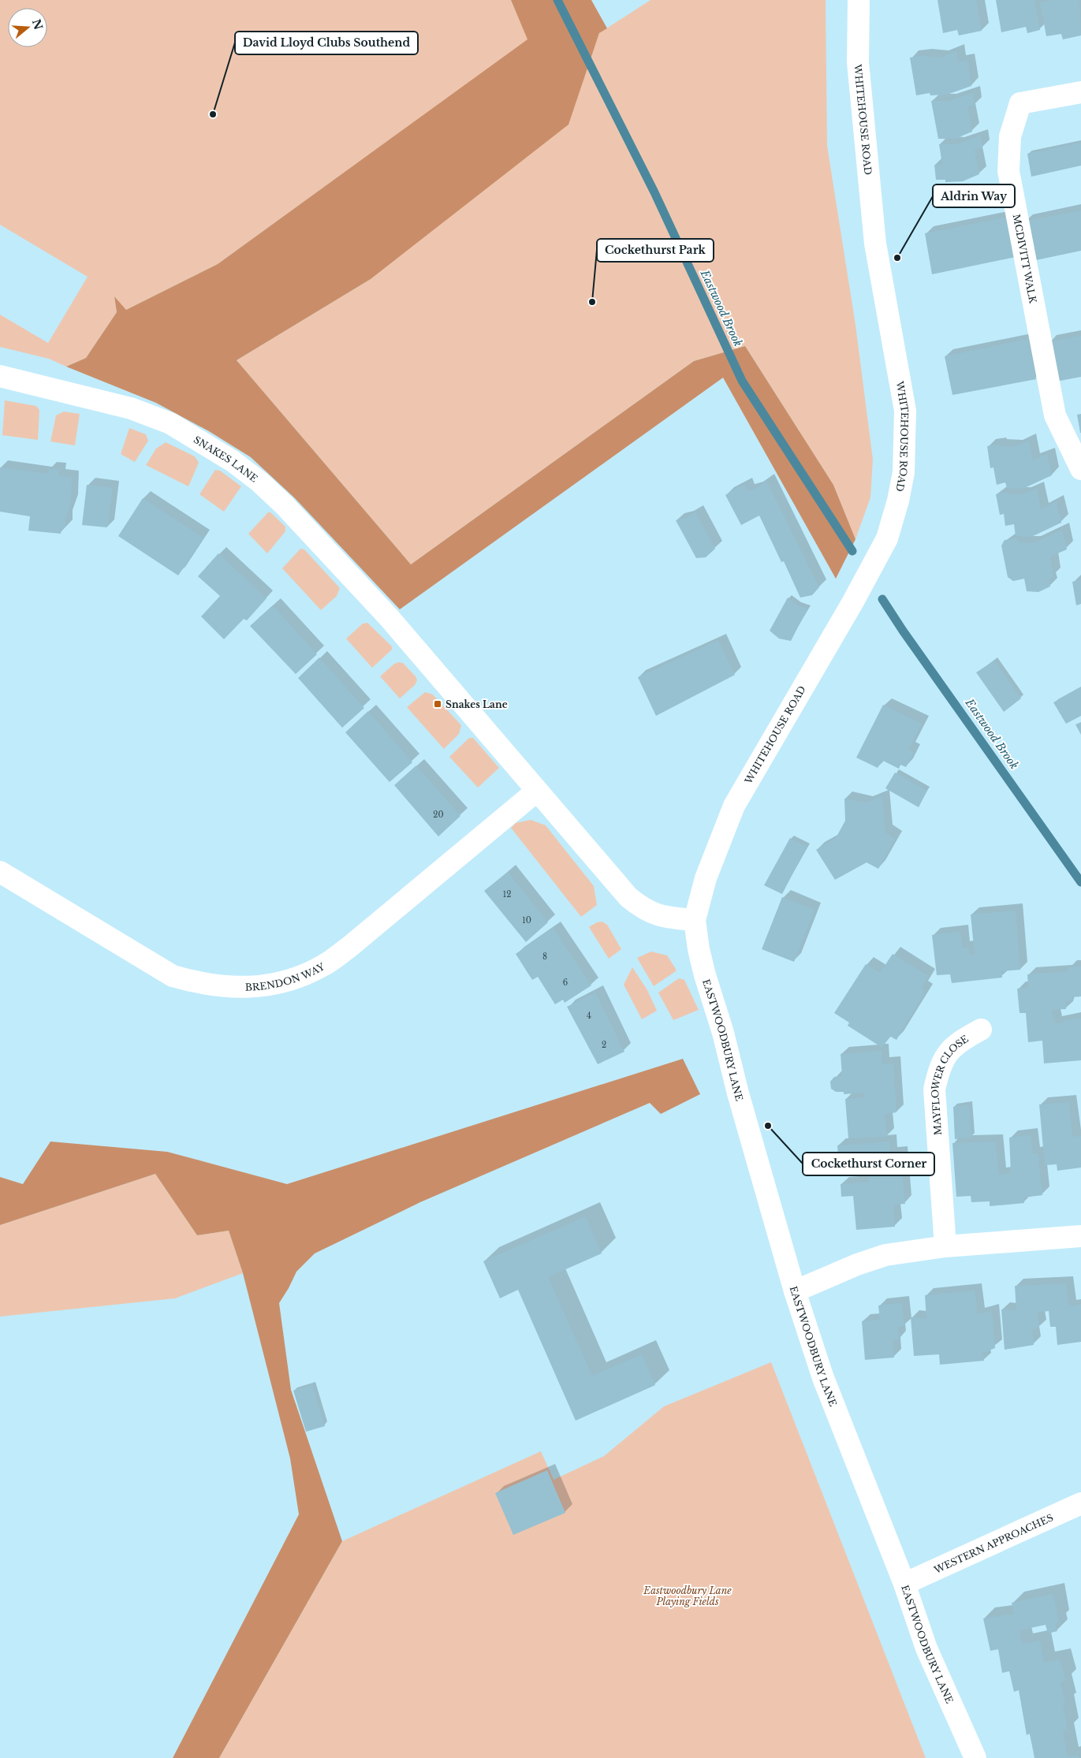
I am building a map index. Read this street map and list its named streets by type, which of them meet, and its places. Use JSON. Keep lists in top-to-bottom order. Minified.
{"streets":{"street":["WHITEHOUSE ROAD","MCDIVITT WALK","SNAKES LANE","BRENDON WAY","EASTWOODBURY LANE","MAYFLOWER CLOSE","WESTERN APPROACHES"]},"crossings":[["WHITEHOUSE ROAD","SNAKES LANE"],["WHITEHOUSE ROAD","EASTWOODBURY LANE"],["SNAKES LANE","BRENDON WAY"],["SNAKES LANE","EASTWOODBURY LANE"],["EASTWOODBURY LANE","WESTERN APPROACHES"]],"water":["Eastwood Brook"],"parks":["Eastwoodbury Lane Playing Fields"],"places":{"other":["David Lloyd Clubs Southend","Aldrin Way","Cockethurst Park","Cockethurst Corner"],"transit":["Snakes Lane"]},"house_numbers":["20","12","10","8","6","4","2"],"north":"right"}
